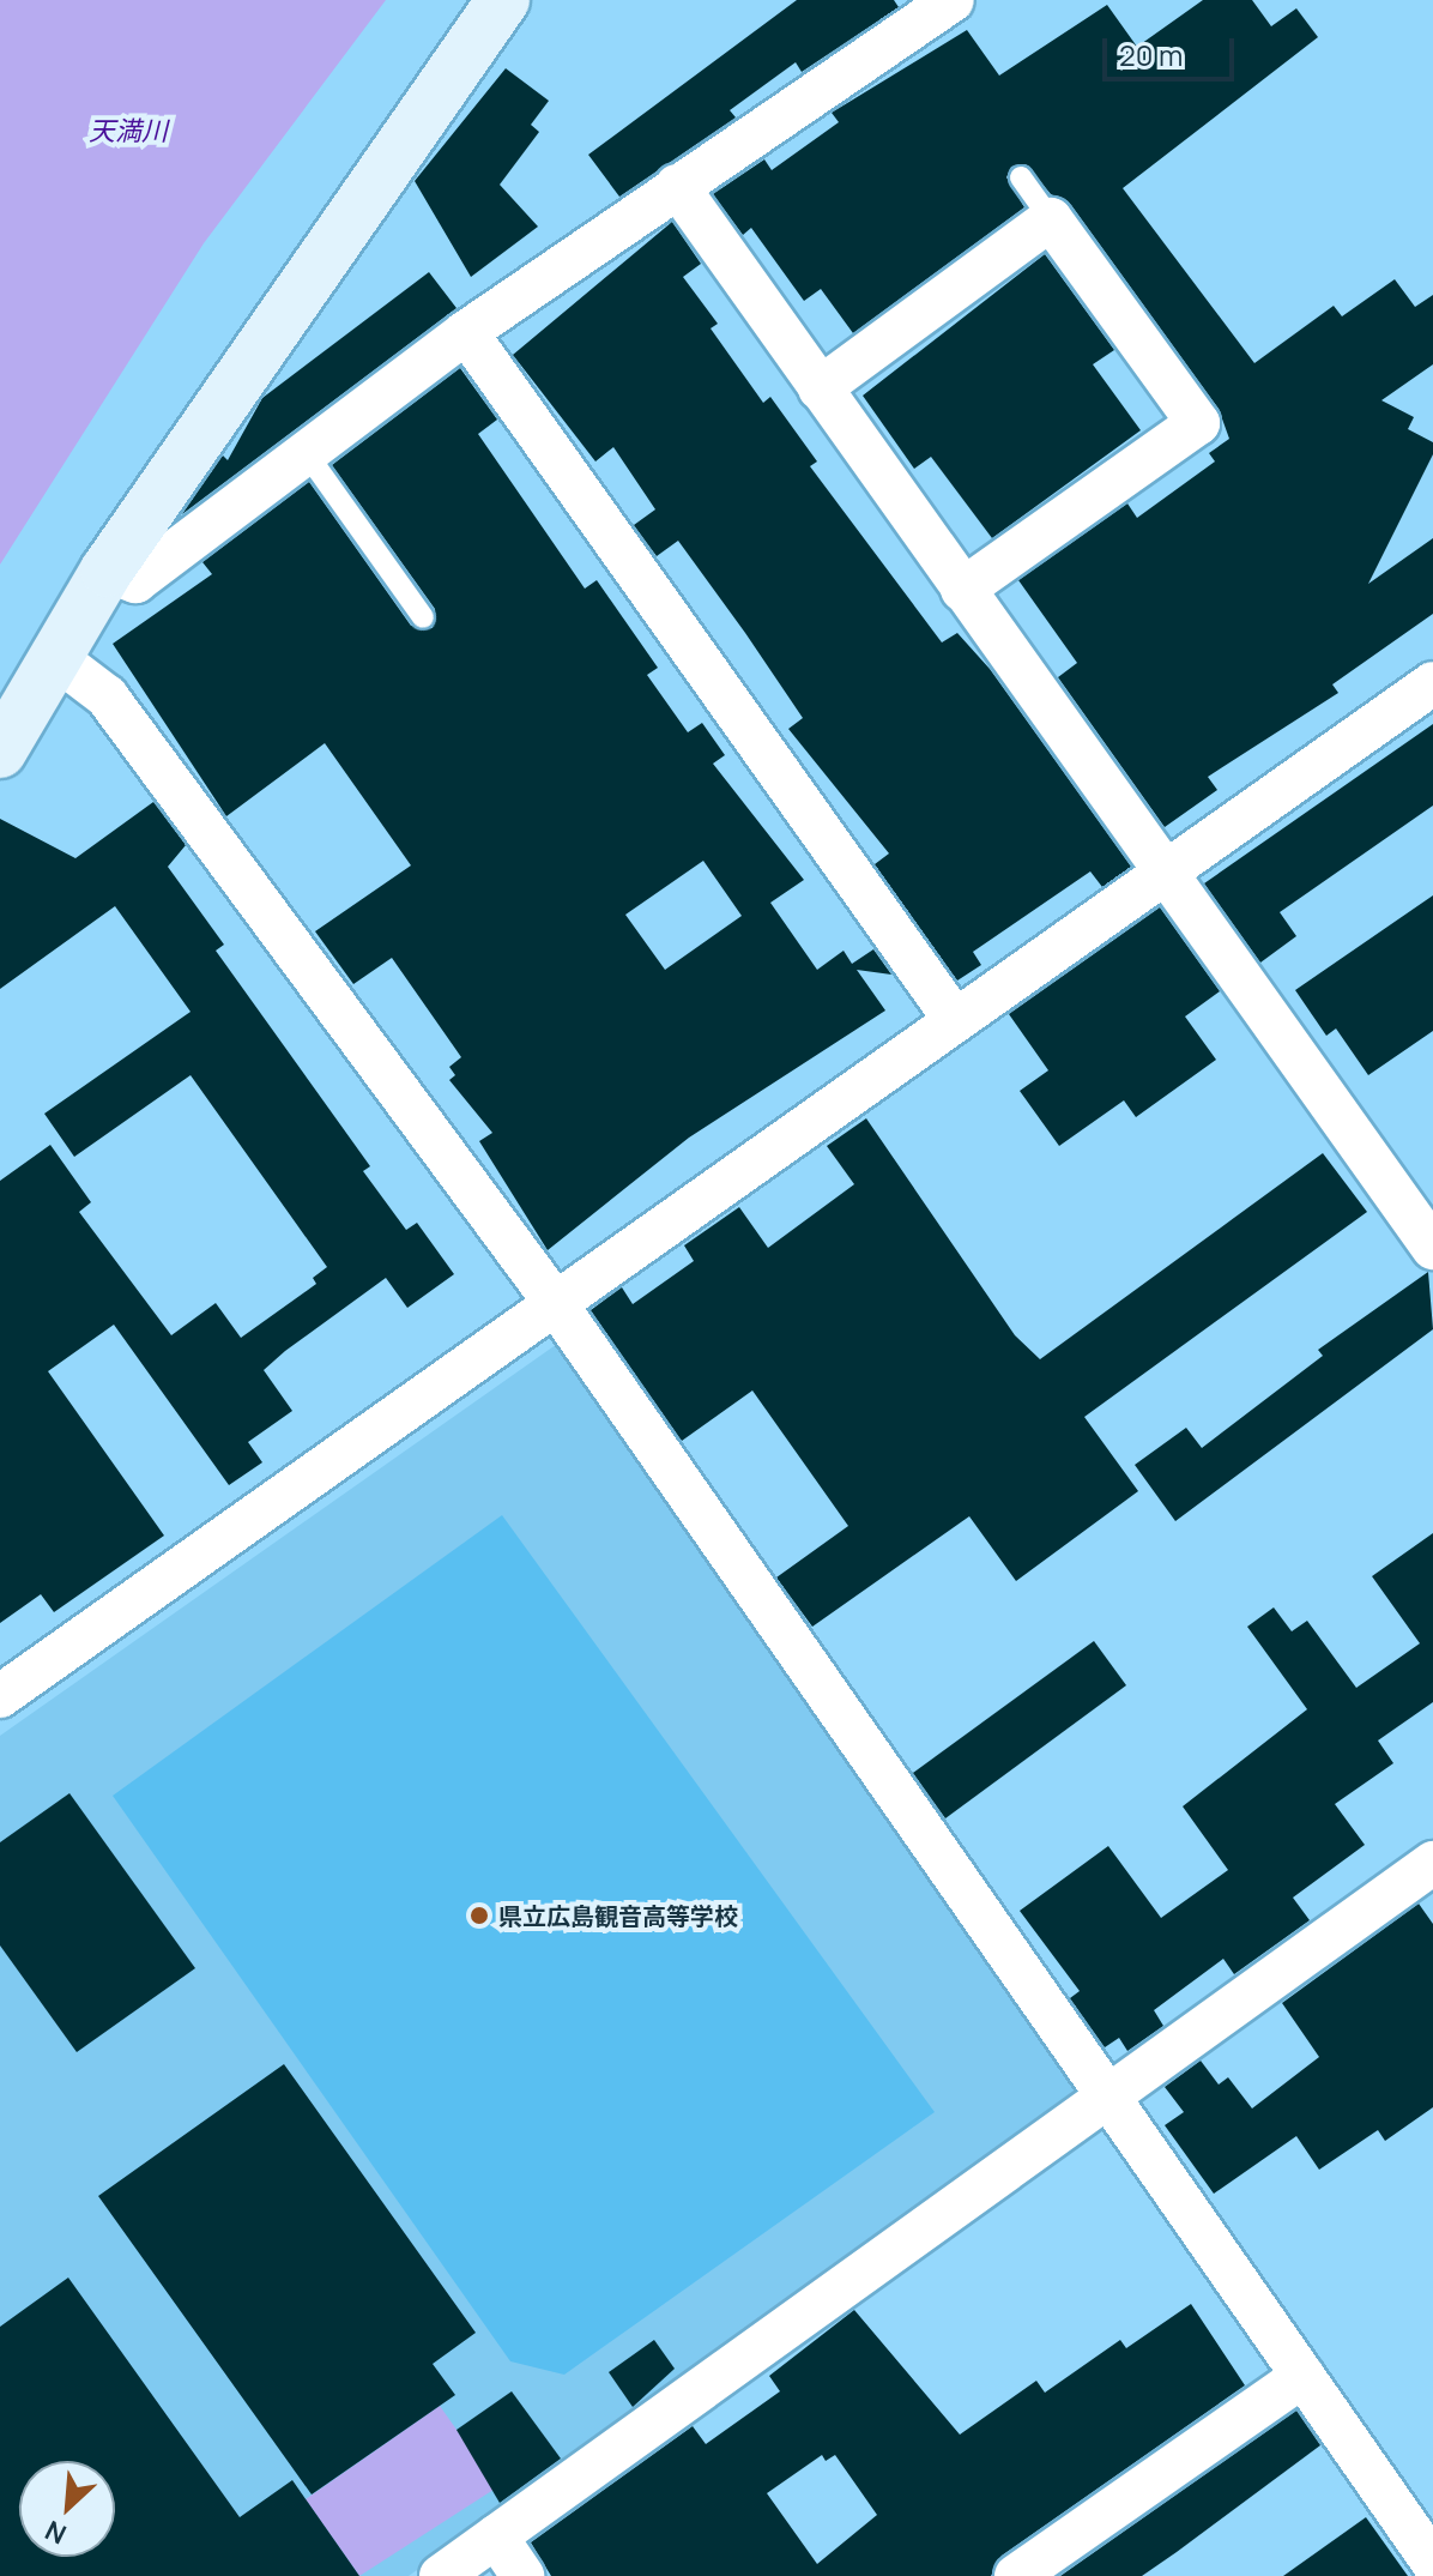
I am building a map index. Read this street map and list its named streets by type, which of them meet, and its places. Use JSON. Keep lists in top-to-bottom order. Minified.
{"water":["天満川"],"places":["県立広島観音高等学校"],"scale_bar":"20 m","north":"bottom left"}
